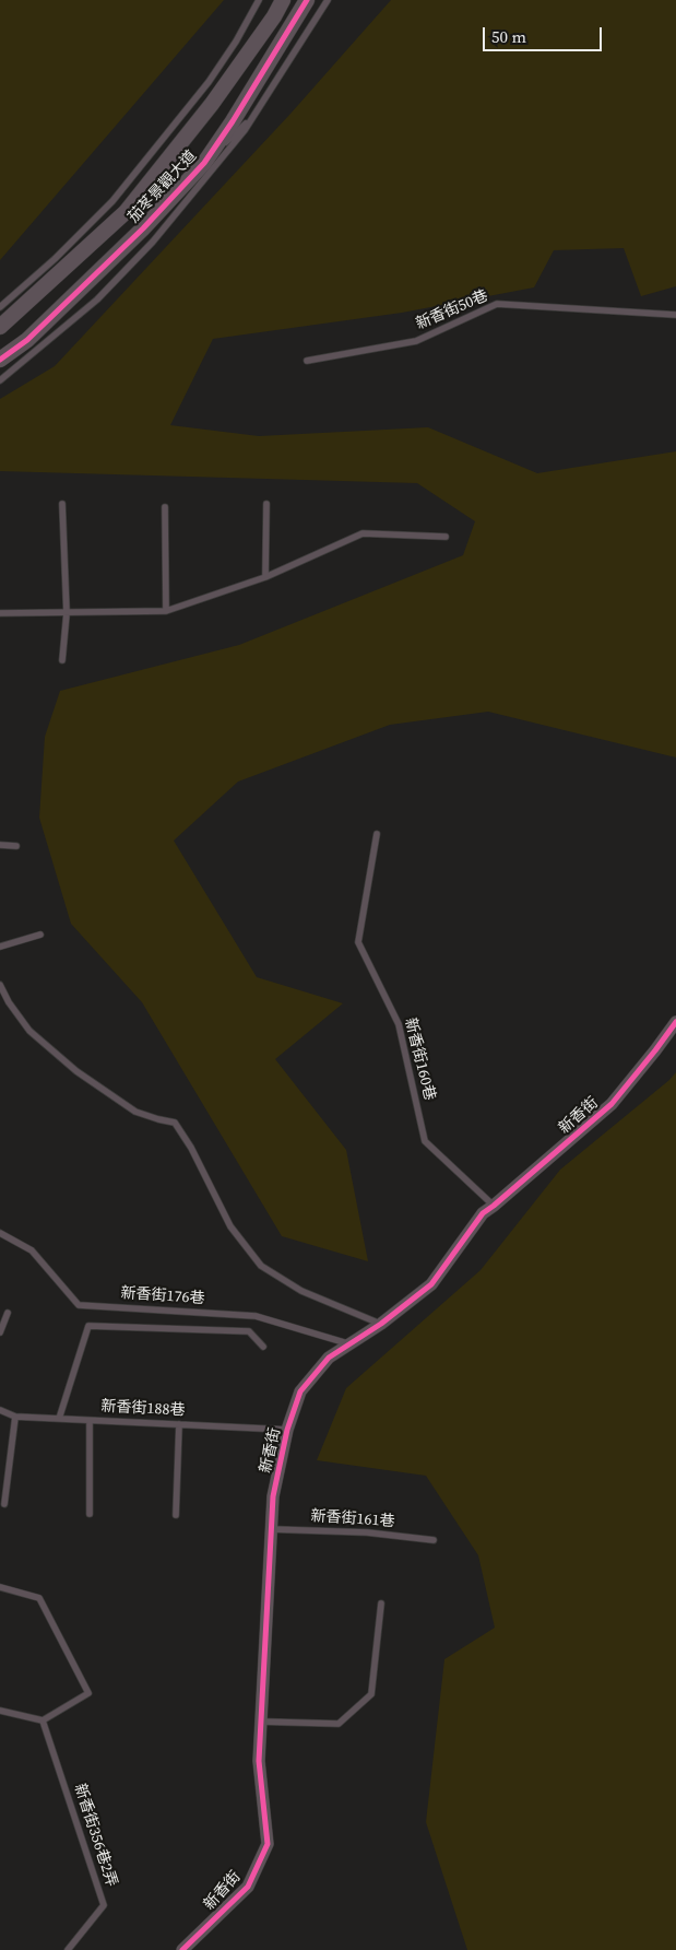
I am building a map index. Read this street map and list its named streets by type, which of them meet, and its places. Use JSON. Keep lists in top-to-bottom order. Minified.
{"streets":{"street":["茄苳景觀大道","新香街"],"lane":["新香街50巷","新香街160巷","新香街176巷","新香街188巷","新香街161巷","新香街356巷2弄"]},"crossings":[["新香街160巷","新香街"],["新香街","新香街176巷"],["新香街","新香街188巷"],["新香街","新香街161巷"]],"scale_bar":"50 m"}
